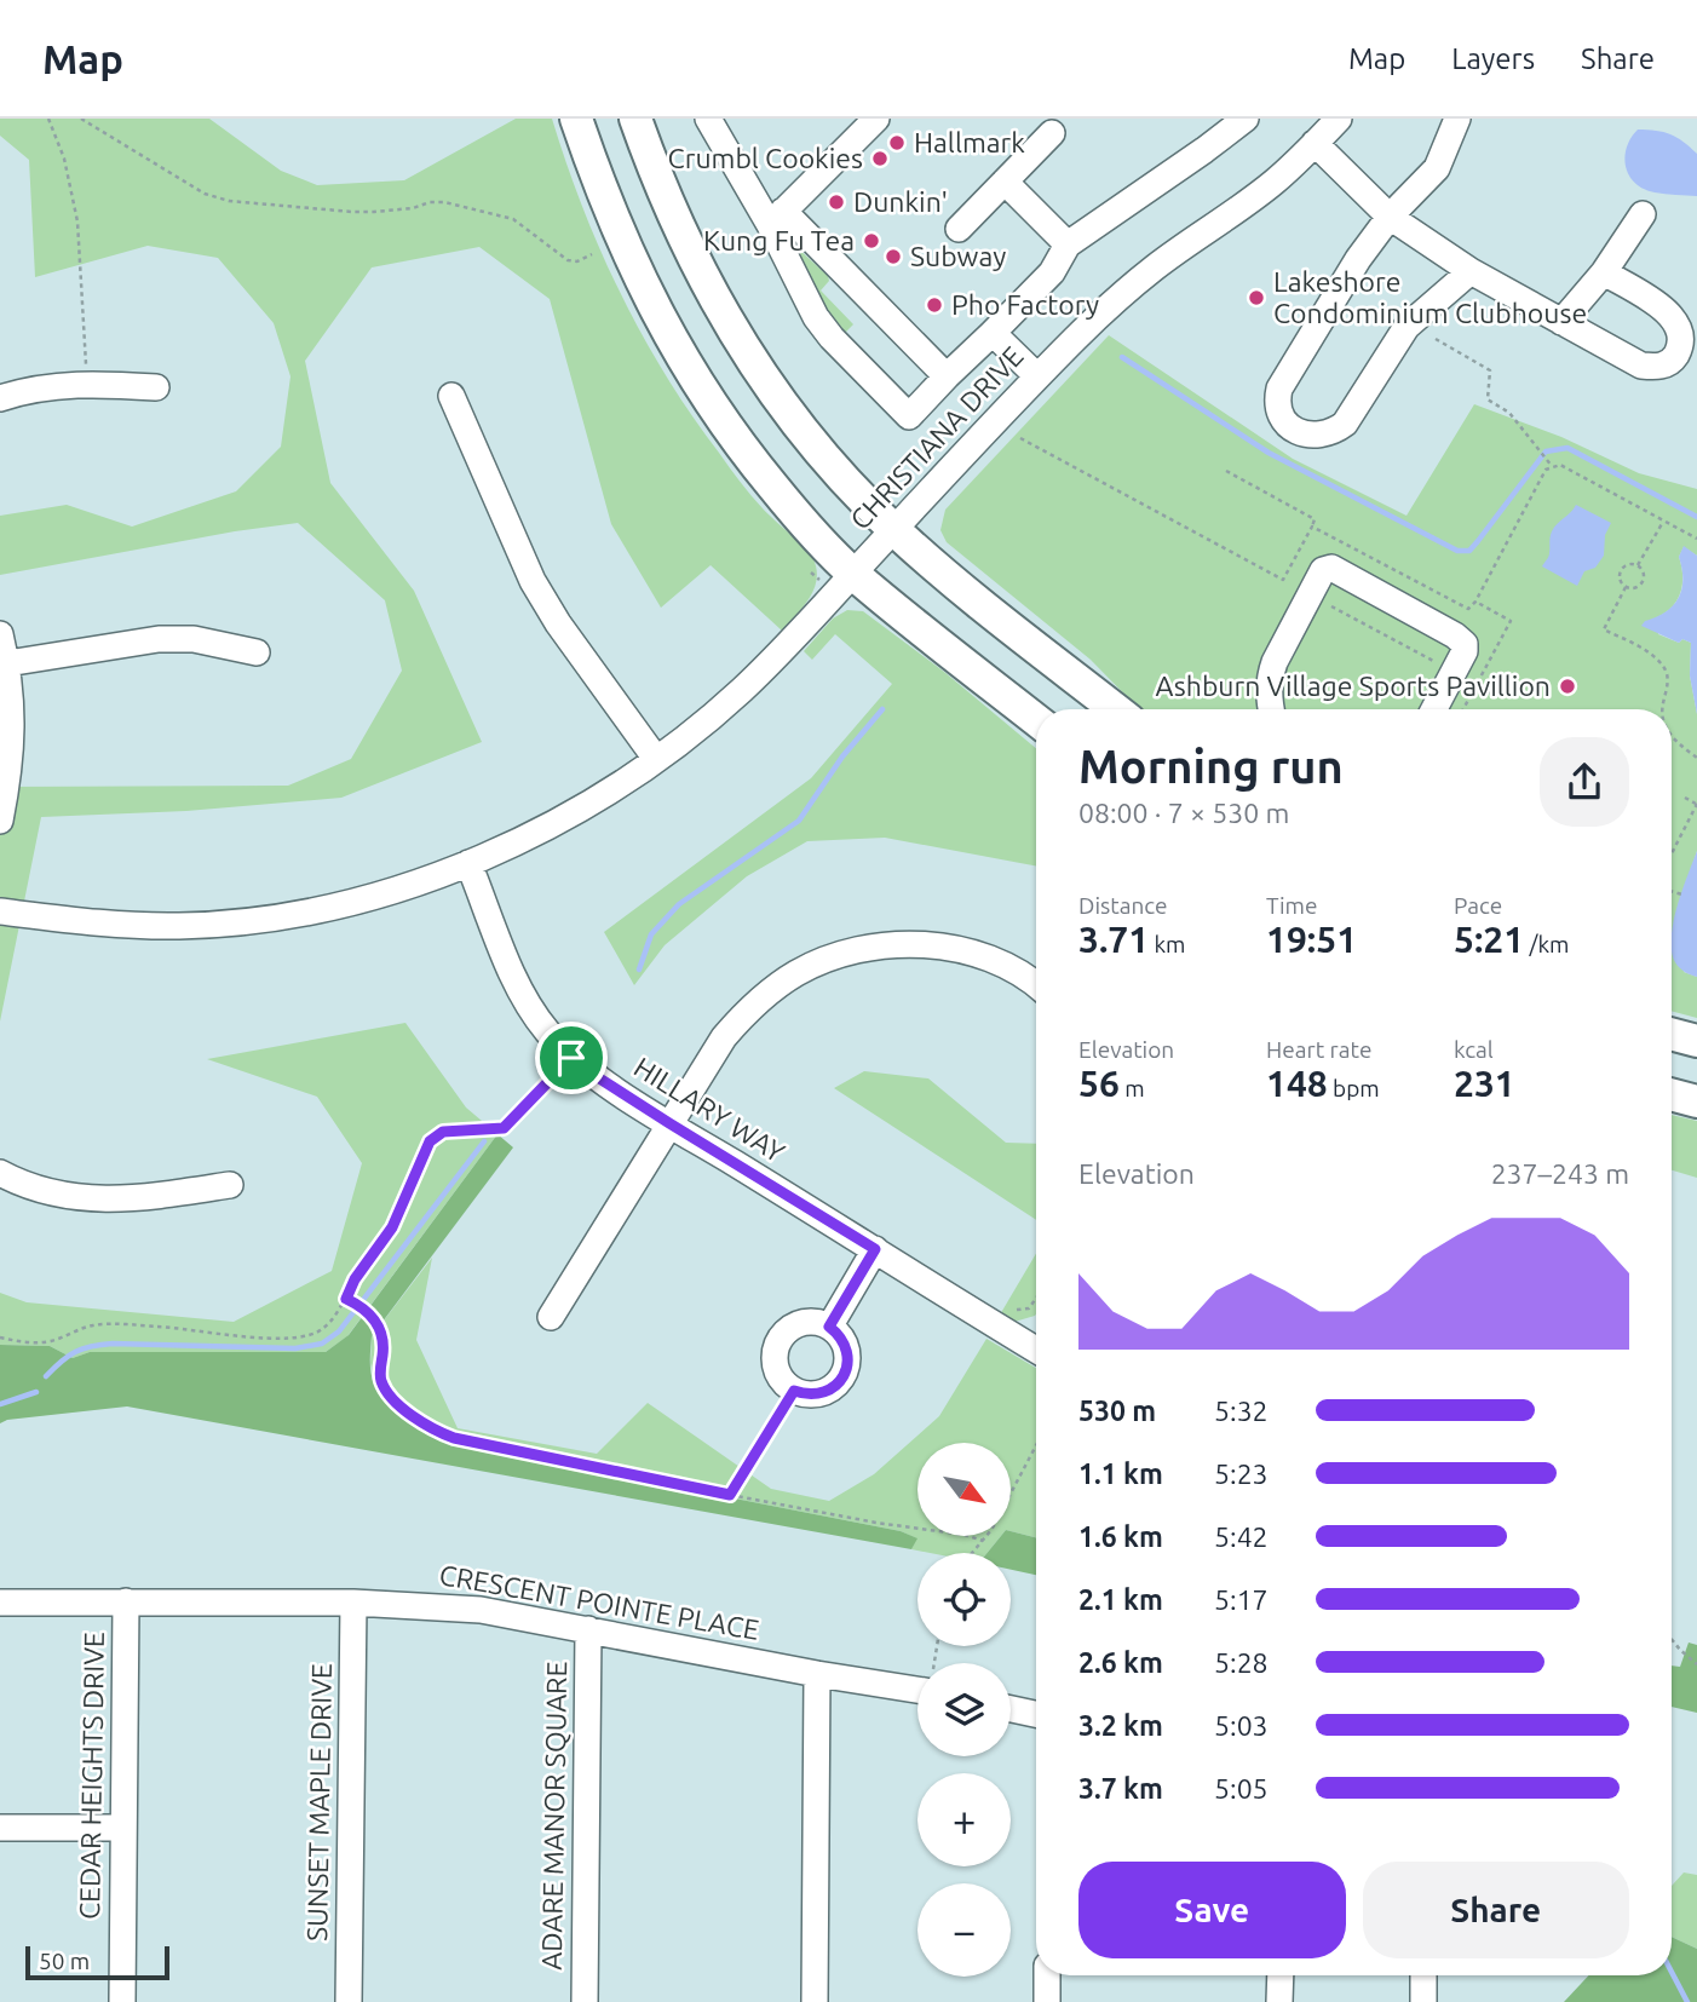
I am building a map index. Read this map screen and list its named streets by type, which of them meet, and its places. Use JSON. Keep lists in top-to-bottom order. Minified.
{"streets":{"street":["CHRISTIANA DRIVE","HILLARY WAY","CRESCENT POINTE PLACE","CEDAR HEIGHTS DRIVE","SUNSET MAPLE DRIVE","ADARE MANOR SQUARE"]},"crossings":[["CHRISTIANA DRIVE","HILLARY WAY"],["CRESCENT POINTE PLACE","CEDAR HEIGHTS DRIVE"],["CRESCENT POINTE PLACE","SUNSET MAPLE DRIVE"],["CRESCENT POINTE PLACE","ADARE MANOR SQUARE"]],"places":["Hallmark","Crumbl Cookies","Dunkin'","Kung Fu Tea","Subway","Lakeshore Condominium Clubhouse","Pho Factory","Ashburn Village Sports Pavillion"],"scale_bar":"50 m","north":"bottom right","page":{"header":"Map","nav":["Map","Layers","Share"],"heading":["Morning run","08:00 · 7 × 530 m"],"stats":[["Distance","3.71 km"],["Time","19:51"],["Pace","5:21 /km"],["Elevation","56 m"],["Heart rate","148 bpm"],["kcal","231"]],"chart":["Elevation","237–243 m"],"list":[{"name":"530 m","note":"5:32"},{"name":"1.1 km","note":"5:23"},{"name":"1.6 km","note":"5:42"},{"name":"2.1 km","note":"5:17"},{"name":"2.6 km","note":"5:28"},{"name":"3.2 km","note":"5:03"},{"name":"3.7 km","note":"5:05"}],"map_buttons":["+","−"],"buttons":["Save","Share"],"scale":"50 m"}}
